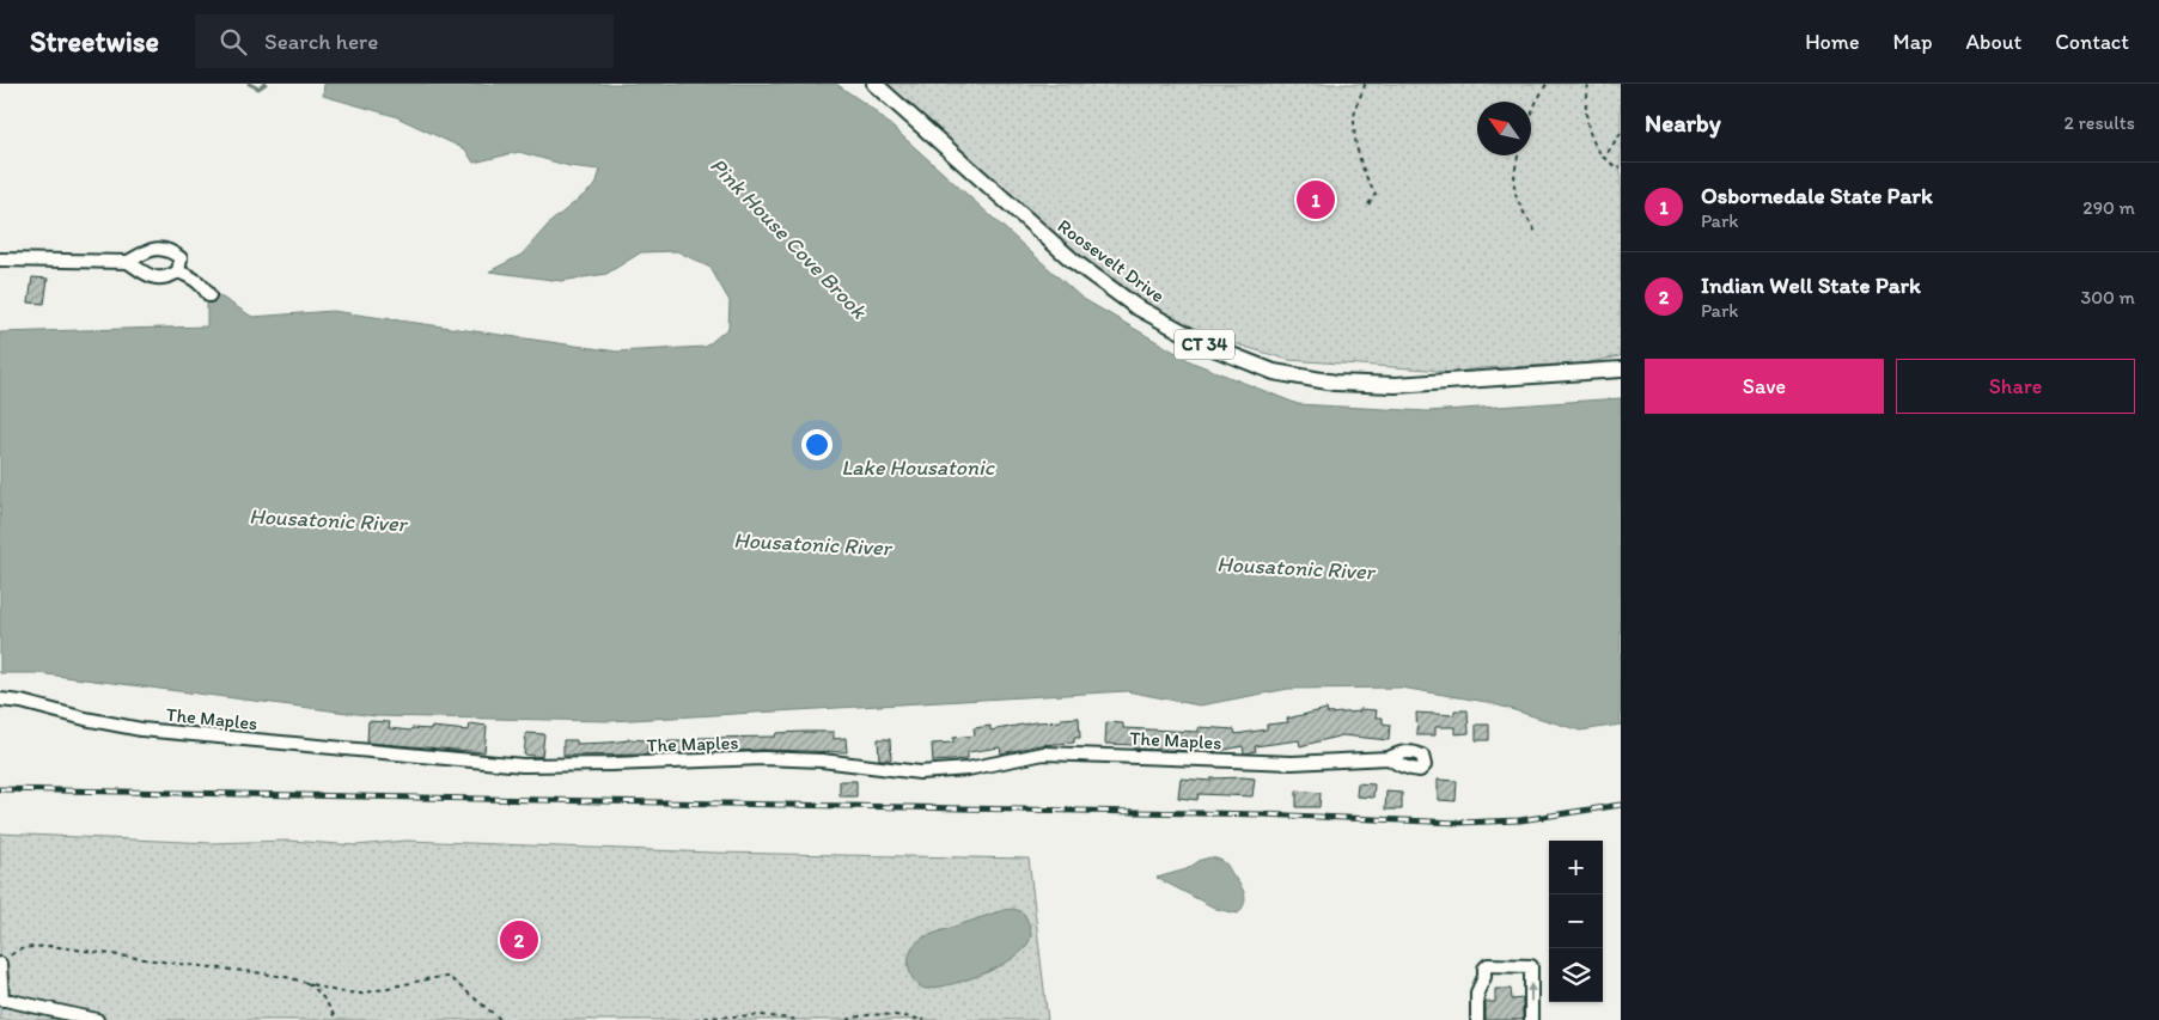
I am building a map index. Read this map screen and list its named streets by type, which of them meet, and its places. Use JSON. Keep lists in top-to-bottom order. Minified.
{"streets":{"main road":["Roosevelt Drive","CT 34"],"street":["The Maples"]},"water":["Pink House Cove Brook","Lake Housatonic","Housatonic River"],"north":"top left","page":{"header":"Streetwise","search":"Search here","nav":["Home","Map","About","Contact"],"heading":["Nearby","2 results"],"list":[{"mark":"1","name":"Osbornedale State Park","note":"Park","value":"290 m"},{"mark":"2","name":"Indian Well State Park","note":"Park","value":"300 m"}],"pins":["1","2"],"buttons":["Save","Share"],"map_buttons":["+","−"]}}
